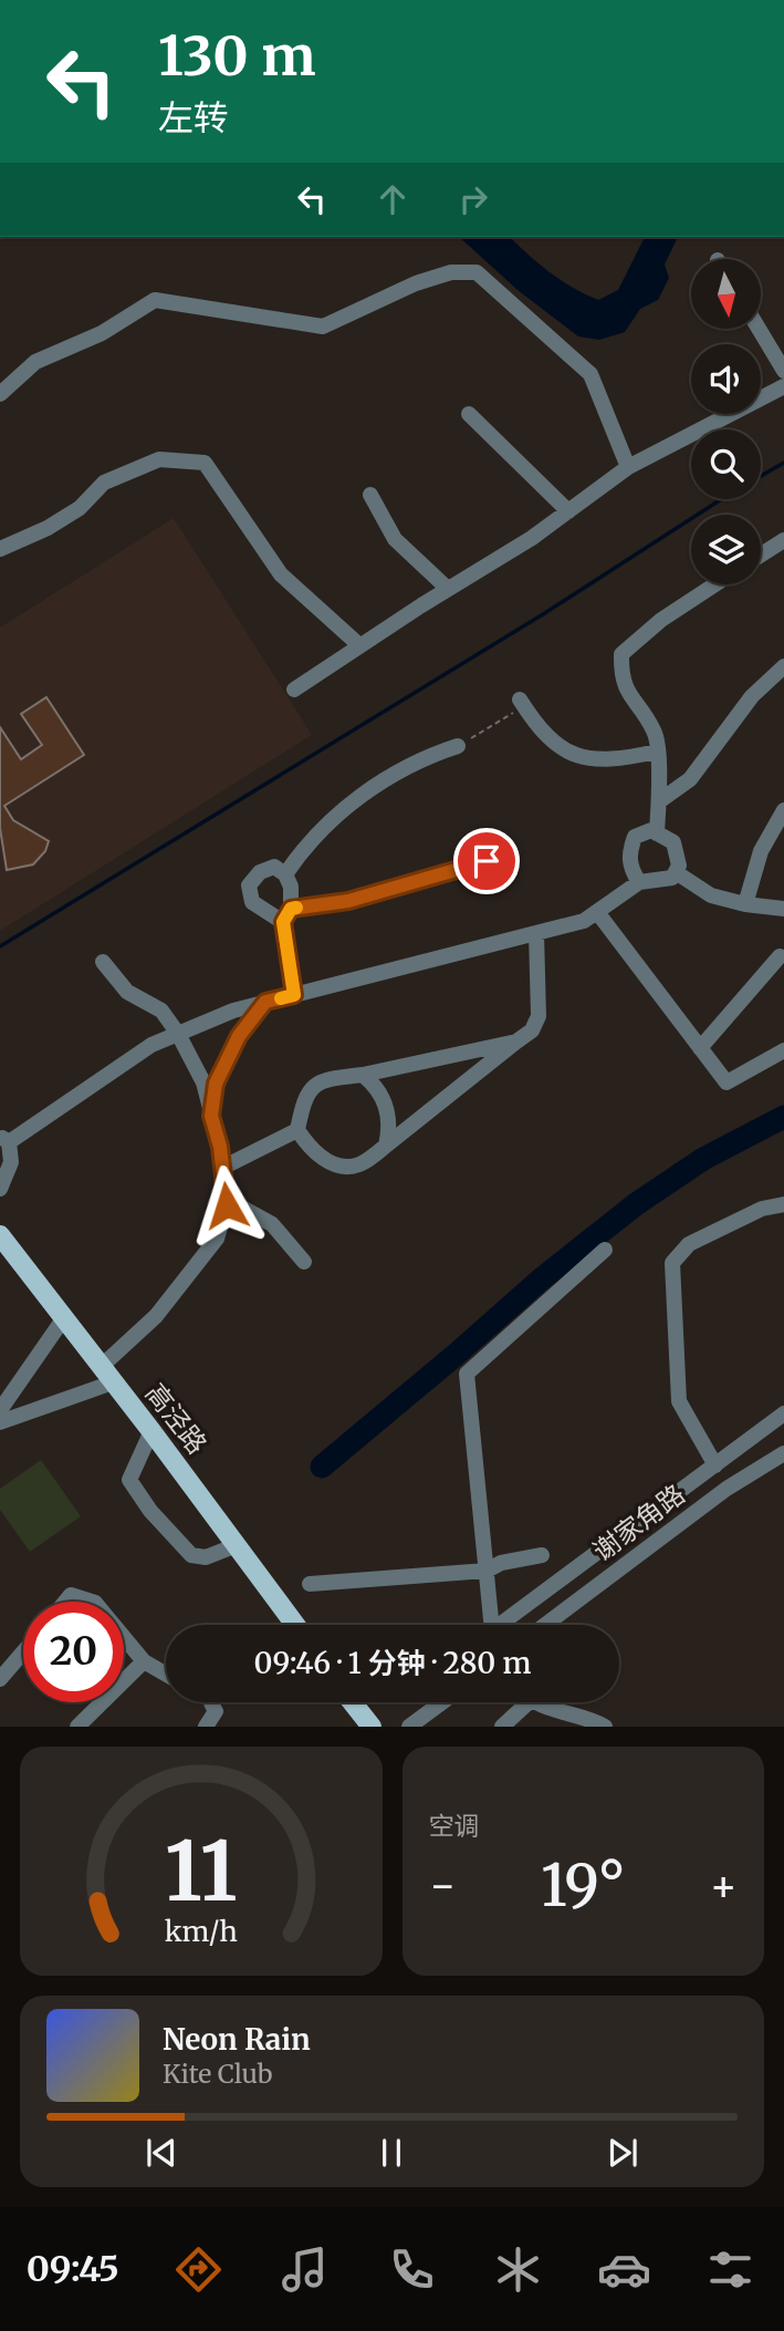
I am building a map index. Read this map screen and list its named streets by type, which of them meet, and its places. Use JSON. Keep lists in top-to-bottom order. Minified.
{"streets":{"main road":["高泾路"],"street":["谢家角路"]},"north":"bottom","page":{"turn":["130 m","左转"],"limit":"20","trip":"09:46 · 1 分钟 · 280 m","tile":"空调","heat":["−","19°","+"],"song":["Neon Rain","Kite Club"],"tabs":"09:45","gauge":["11","km/h"]}}
